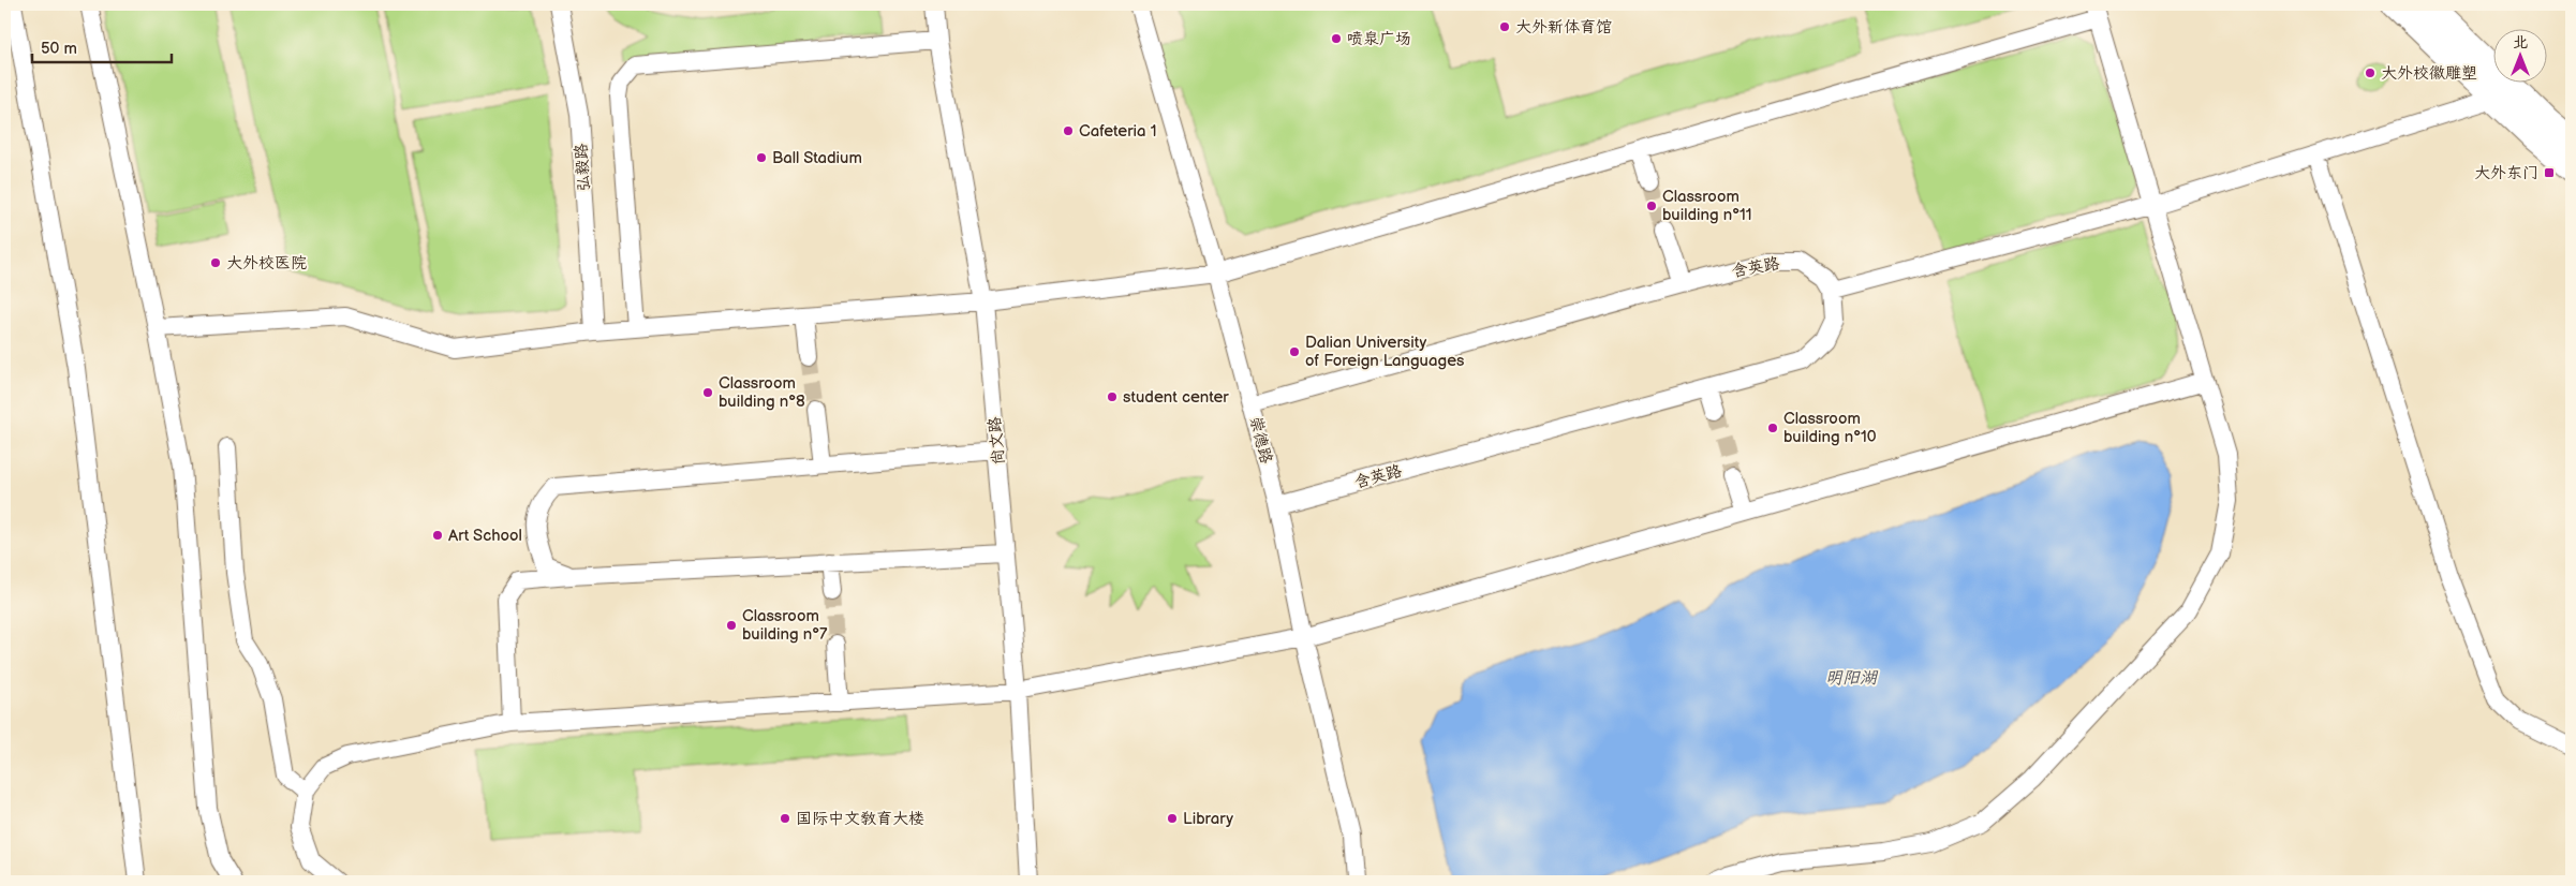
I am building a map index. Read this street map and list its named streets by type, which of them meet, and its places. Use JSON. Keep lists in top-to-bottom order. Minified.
{"streets":{"street":["弘毅路","含英路","崇德路","尚文路"]},"crossings":[["含英路","崇德路"]],"water":["明阳湖"],"places":{"other":["大外新体育馆","喷泉广场","大外校徽雕塑","Cafeteria 1","Ball Stadium","Classroom building n°11","大外校医院","Dalian University of Foreign Languages","Classroom building n°8","student center","Classroom building n°10","Art School","Classroom building n°7","国际中文教育大楼","Library"],"transit":["大外东门"]},"scale_bar":"50 m","north":"top"}
